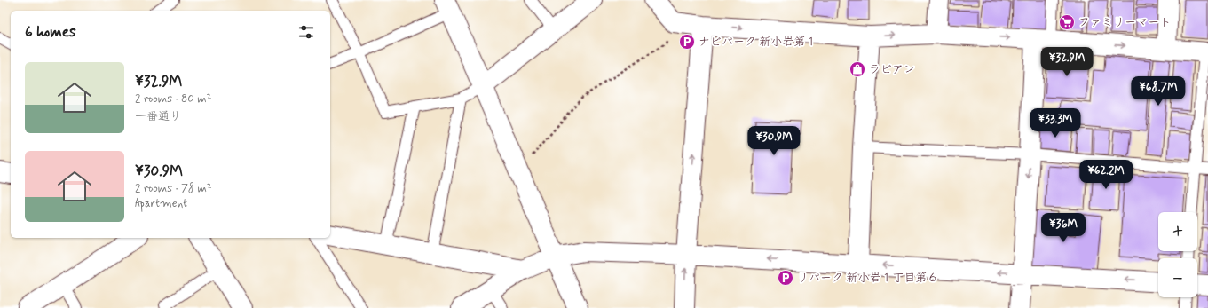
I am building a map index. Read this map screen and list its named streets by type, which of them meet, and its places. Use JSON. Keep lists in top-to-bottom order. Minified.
{"places":{"supermarket":["ファミリーマート"],"parking":["ナビパーク 新小岩第１","リパーク 新小岩１丁目第６"],"shop":["ラビアン"]},"page":{"heading":"6 homes","price":["¥32.9M","¥68.7M","¥33.3M","¥30.9M","¥62.2M","¥36M"],"list":[{"name":"¥32.9M","note":"2 rooms · 80 m² · 一番通り"},{"name":"¥30.9M","note":"2 rooms · 78 m² · Apartment"}],"map_buttons":["+","−"]}}
